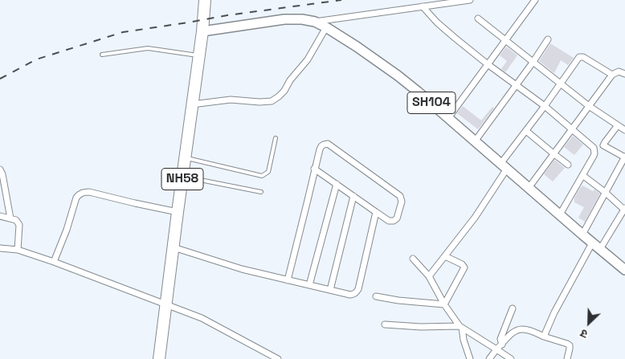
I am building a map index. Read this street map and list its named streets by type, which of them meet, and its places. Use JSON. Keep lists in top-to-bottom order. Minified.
{"streets":{"highway":["NH58"],"main road":["SH104"]},"crossings":[["SH104","NH58"]],"north":"bottom left"}
